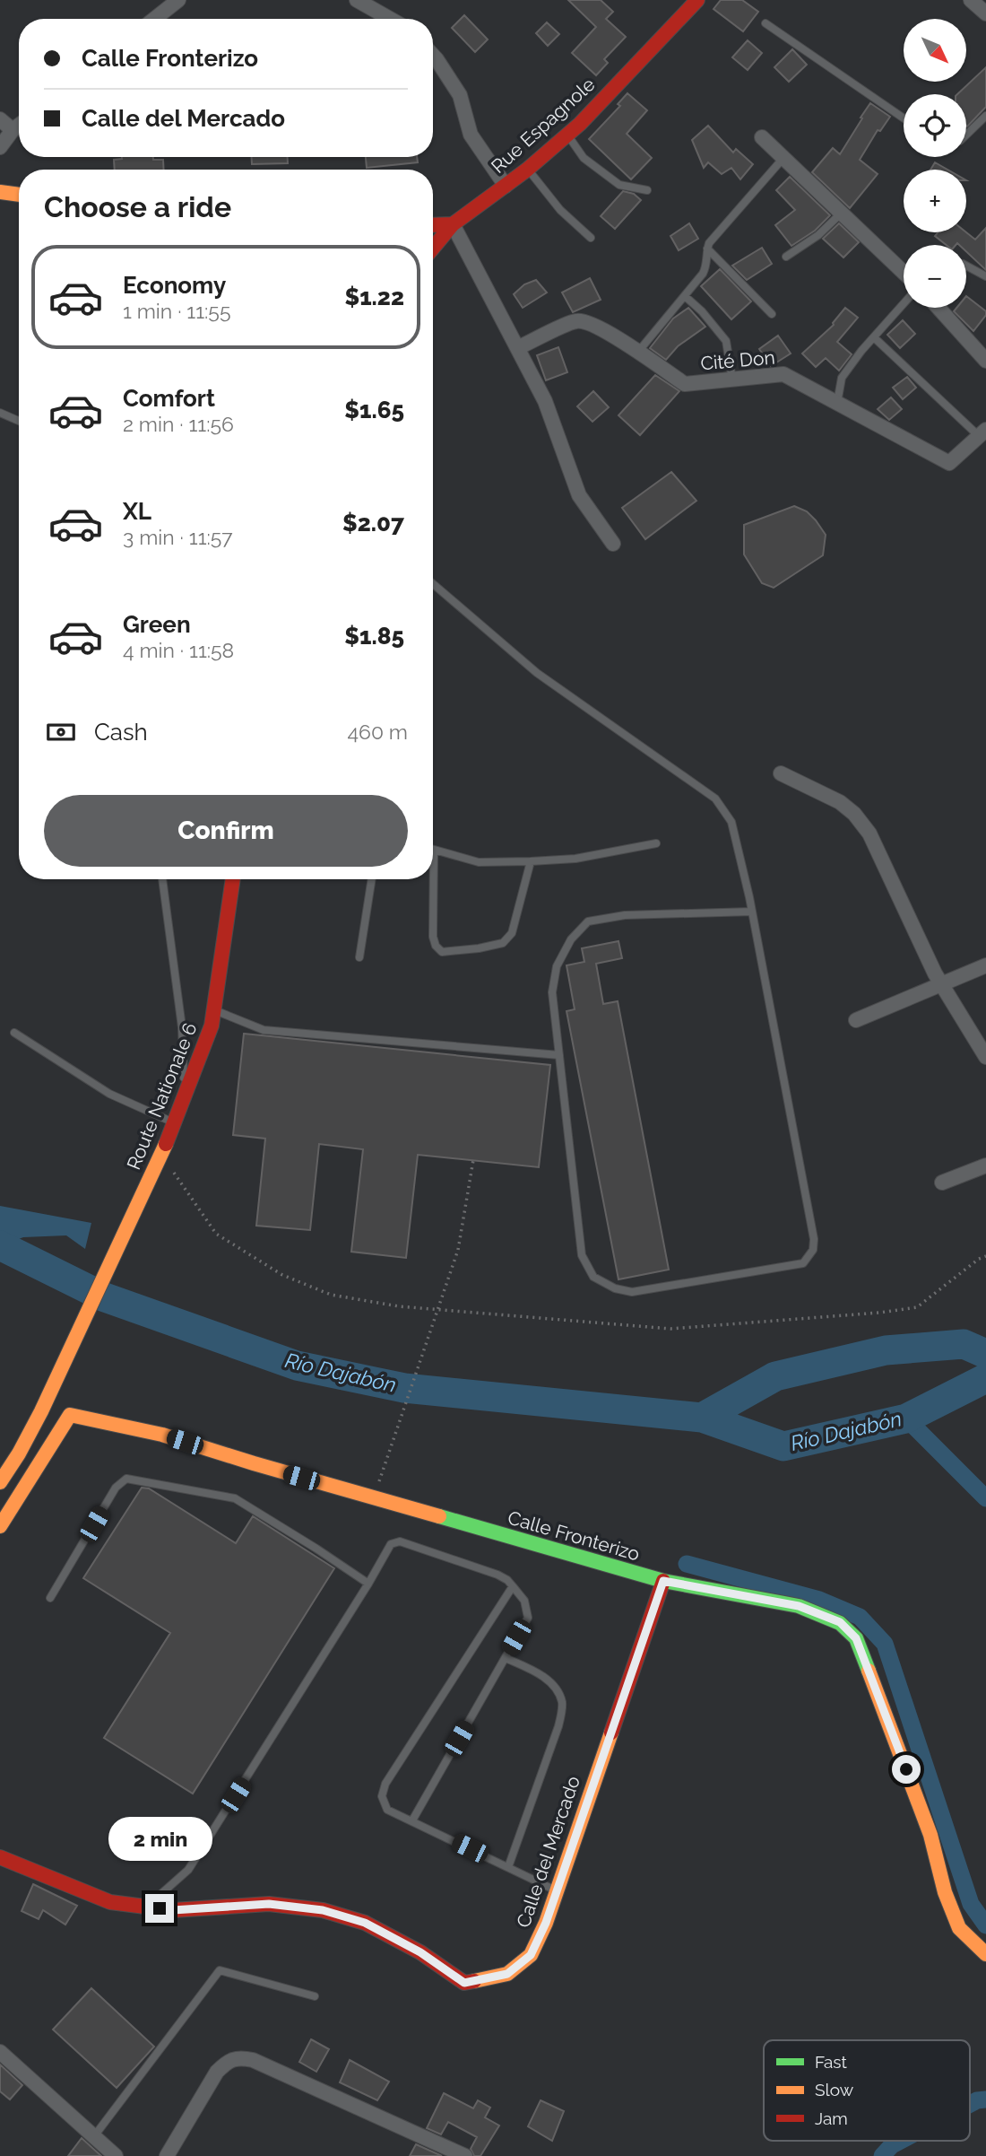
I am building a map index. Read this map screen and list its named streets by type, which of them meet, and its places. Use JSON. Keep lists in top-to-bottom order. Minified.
{"streets":{"street":["Rue Espagnole","Cité Don","Route Nationale 6","Calle Fronterizo","Calle del Mercado"]},"crossings":[["Calle Fronterizo","Calle del Mercado"]],"water":["Río Dajabón"],"legend":["Fast","Slow","Jam"],"north":"bottom right","page":{"map_buttons":["+","−"],"banner":["Calle Fronterizo","Calle del Mercado"],"heading":"Choose a ride","list":[{"name":"Economy","note":"1 min · 11:55","value":"$1.22"},{"name":"Comfort","note":"2 min · 11:56","value":"$1.65"},{"name":"XL","note":"3 min · 11:57","value":"$2.07"},{"name":"Green","note":"4 min · 11:58","value":"$1.85"}],"pay":["Cash","460 m"],"buttons":"Confirm","bubble":"2 min"}}
